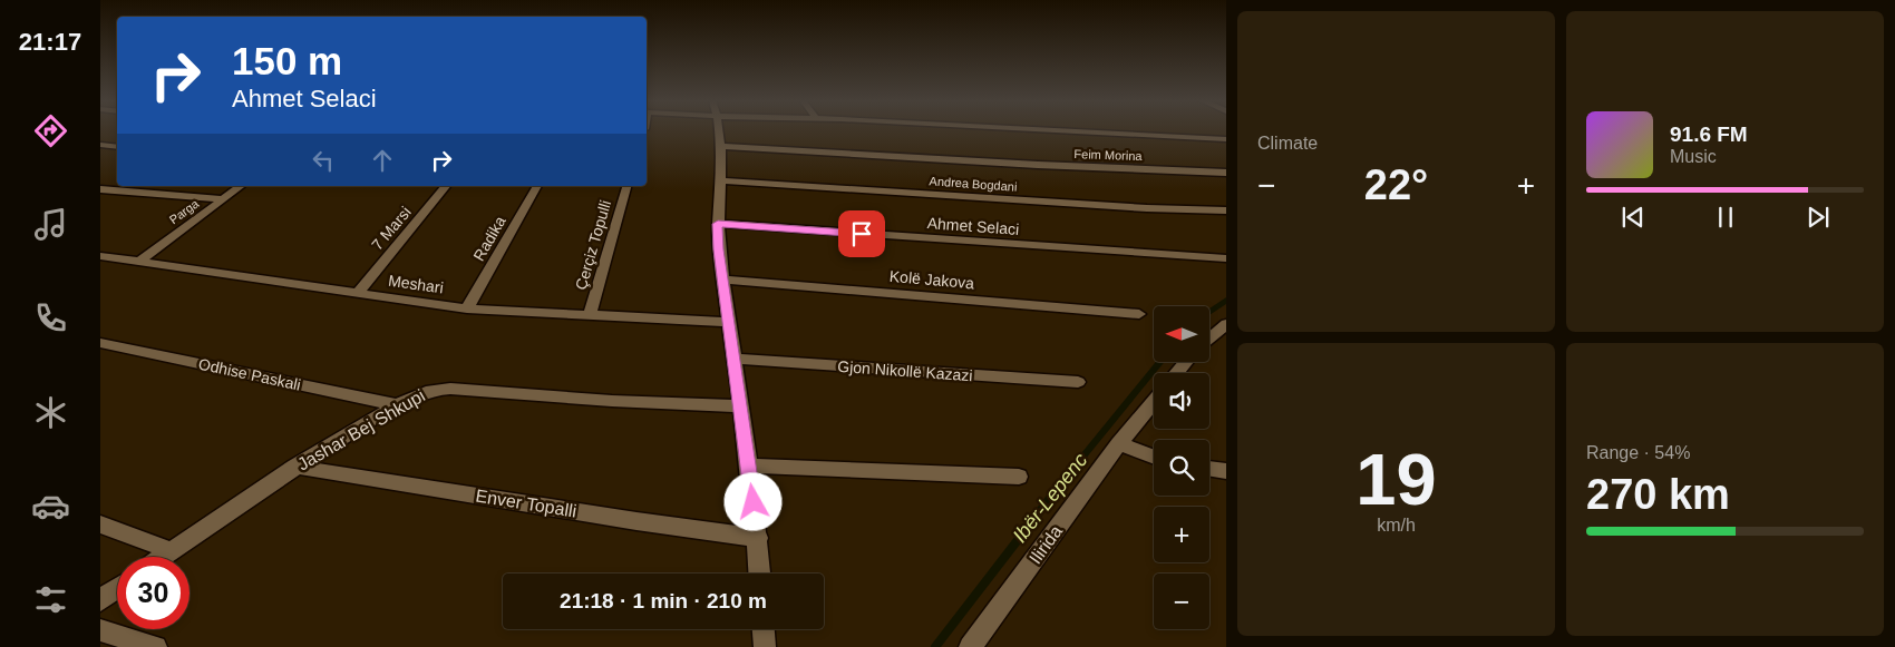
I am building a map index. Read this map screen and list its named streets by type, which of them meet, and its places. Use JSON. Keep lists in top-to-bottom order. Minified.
{"streets":{"street":["Feim Morina","Andrea Bogdani","Parga","Ahmet Selaci","7 Marsi","Radika","Çerçiz Topulli","Kolë Jakova","Meshari","Gjon Nikollë Kazazi","Odhise Paskali","Jashar Bej Shkupi","Enver Topalli","Ilirida"]},"crossings":[["Parga","Meshari"],["7 Marsi","Meshari"],["Radika","Meshari"],["Çerçiz Topulli","Meshari"],["Odhise Paskali","Jashar Bej Shkupi"],["Jashar Bej Shkupi","Enver Topalli"]],"water":["Ibër-Lepenc"],"north":"left","page":{"tabs":"21:17","tile":["Climate",["19","km/h"],["Range · 54%","270 km"]],"turn":["150 m","Ahmet Selaci"],"song":["91.6 FM","Music"],"heat":["−","22°","+"],"map_buttons":["+","−"],"limit":"30","trip":"21:18 · 1 min · 210 m"}}
